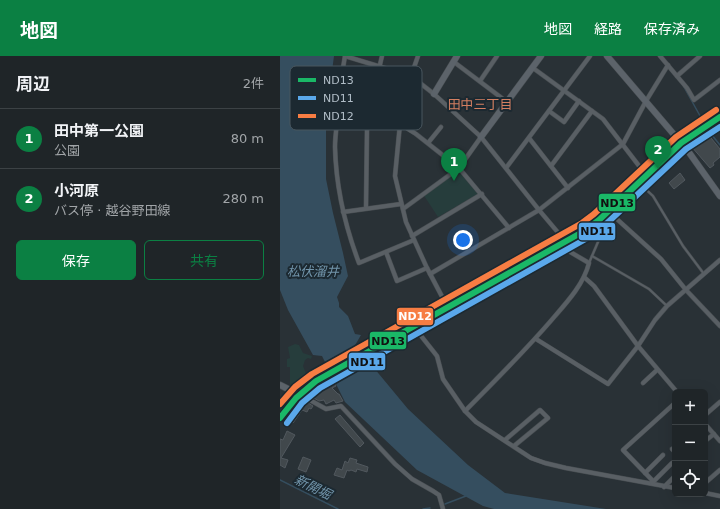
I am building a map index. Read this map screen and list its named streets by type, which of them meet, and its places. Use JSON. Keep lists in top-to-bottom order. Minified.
{"districts":["田中三丁目"],"water":["松伏溜井","新開堀"],"lines":["transit line ND12","transit line ND13","transit line ND11"],"legend":["ND13","ND11","ND12"],"page":{"header":"地図","nav":["地図","経路","保存済み"],"heading":["周辺","2件"],"list":[{"mark":"1","name":"田中第一公園","note":"公園","value":"80 m"},{"mark":"2","name":"小河原","note":"バス停 · 越谷野田線","value":"280 m"}],"pins":["2","1"],"buttons":["保存","共有"],"map_buttons":["+","−"]}}
